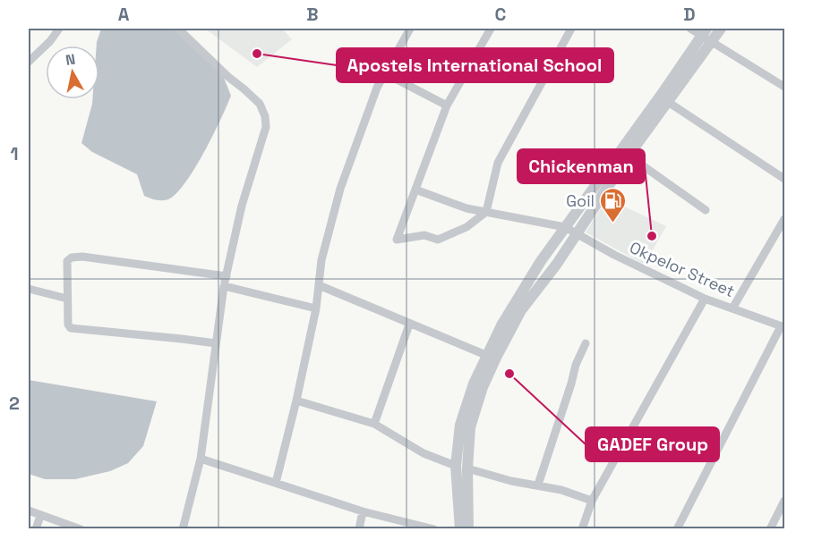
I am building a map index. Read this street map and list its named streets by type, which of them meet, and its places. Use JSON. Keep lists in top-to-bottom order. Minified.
{"streets":{"street":["Okpelor Street"]},"places":{"other":["Apostels International School","Chickenman","GADEF Group"],"fuel station":["Goil"]},"north":"top","grid":{"columns":["A","B","C","D"],"rows":["1","2"]}}
